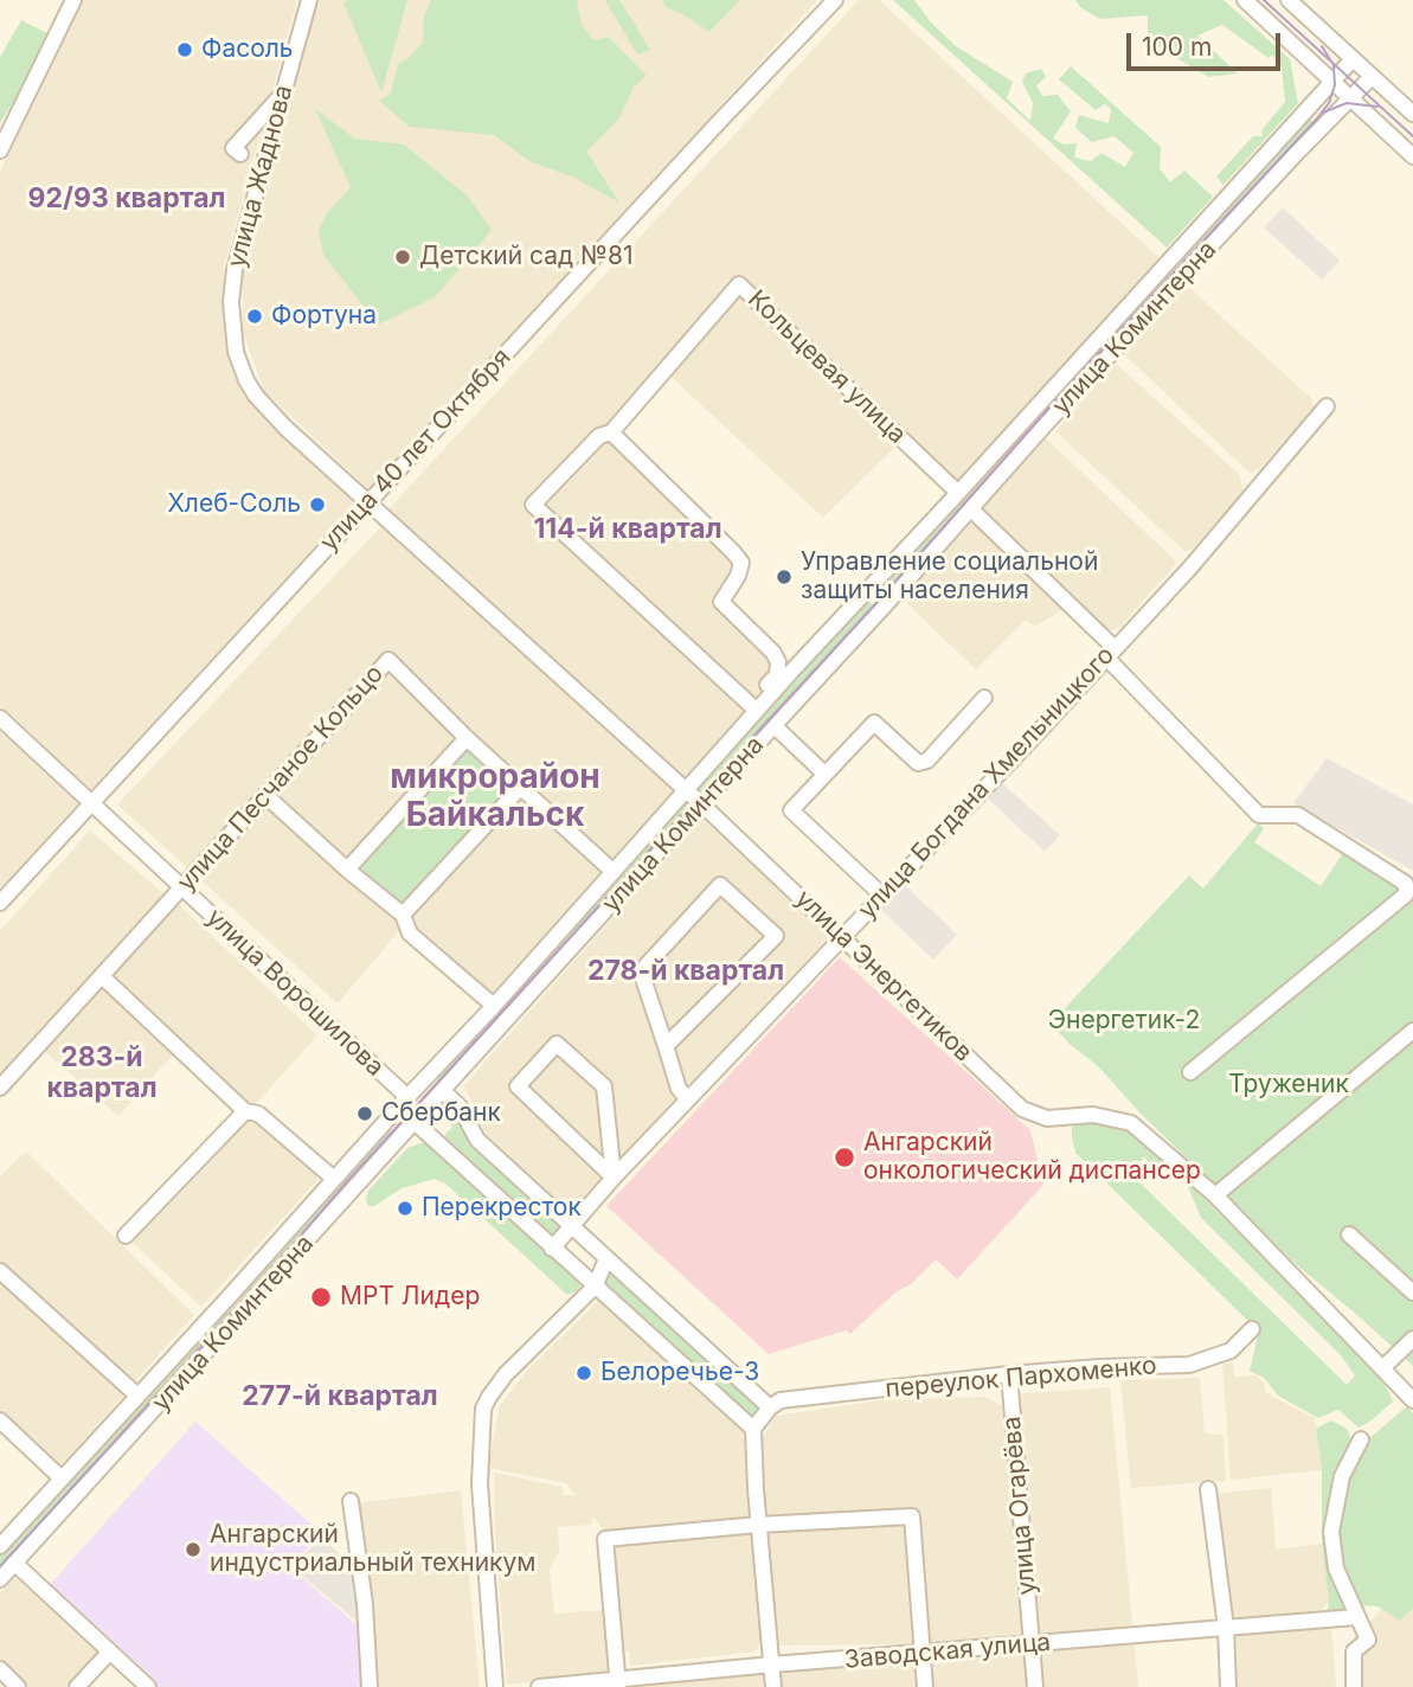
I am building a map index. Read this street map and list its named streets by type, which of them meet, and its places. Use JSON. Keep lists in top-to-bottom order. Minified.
{"streets":{"street":["улица Жаднова","улица Коминтерна","Кольцевая улица","улица 40 лет Октября","улица Песчаное Кольцо","улица Богдана Хмельницкого","улица Энергетиков","улица Ворошилова","переулок Пархоменко","улица Огарёва","Заводская улица"]},"crossings":[["улица Жаднова","улица 40 лет Октября"],["улица Жаднова","улица Энергетиков"],["улица Коминтерна","Кольцевая улица"],["улица Коминтерна","улица Песчаное Кольцо"],["улица Коминтерна","улица Энергетиков"],["улица Коминтерна","улица Ворошилова"],["улица 40 лет Октября","улица Энергетиков"],["улица 40 лет Октября","улица Ворошилова"],["улица Песчаное Кольцо","улица Ворошилова"],["улица Богдана Хмельницкого","улица Энергетиков"],["переулок Пархоменко","улица Огарёва"],["улица Огарёва","Заводская улица"]],"districts":["92/93 квартал","114-й квартал","микрорайон Байкальск","278-й квартал","283-й квартал","277-й квартал"],"parks":["Энергетик-2","Труженик"],"places":["Фасоль","Детский сад №81","Фортуна","Хлеб-Соль","Управление социальной защиты населения","Сбербанк","Ангарский онкологический диспансер","Перекресток","МРТ Лидер","Белоречье-3","Ангарский индустриальный техникум"],"scale_bar":"100 m"}
